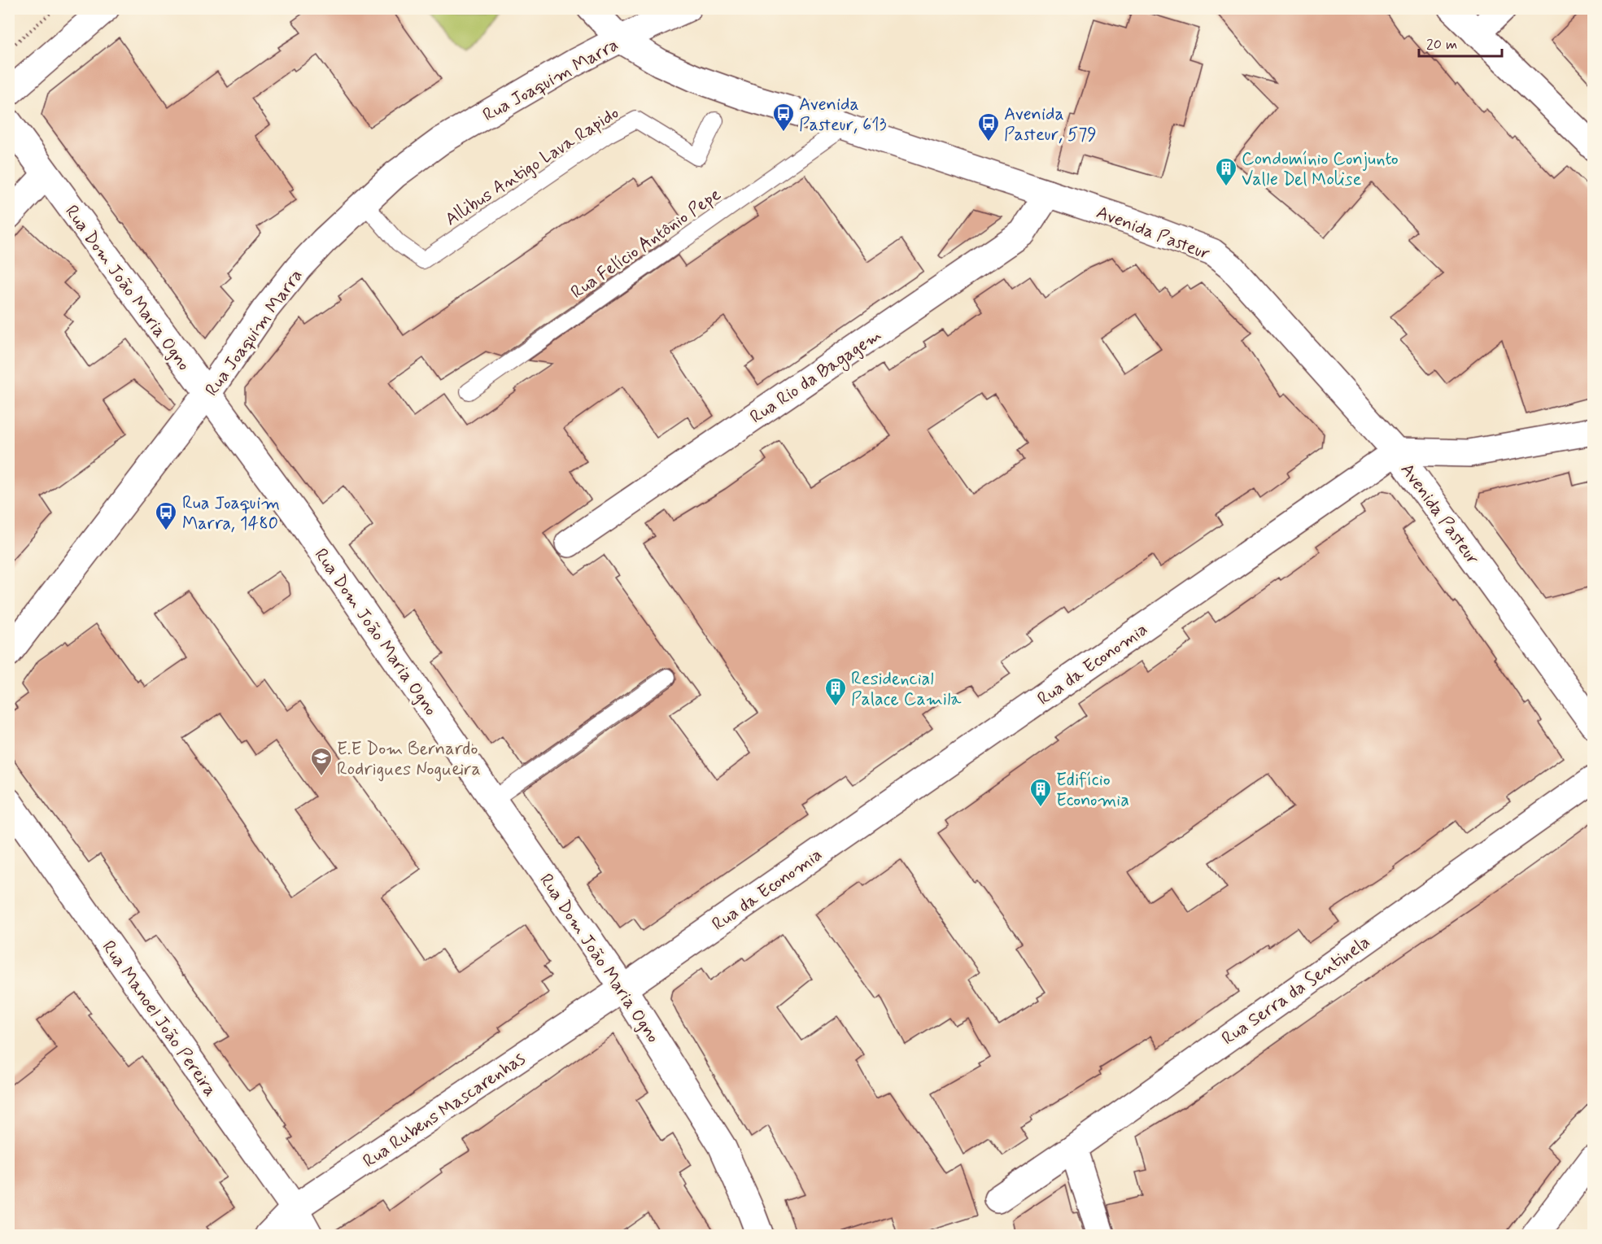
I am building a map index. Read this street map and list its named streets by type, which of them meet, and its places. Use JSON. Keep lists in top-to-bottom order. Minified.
{"streets":{"street":["Rua Joaquim Marra","Avenida Pasteur","Rua Dom João Maria Ogno","Rua Rio da Bagagem","Rua da Economia","Rua Serra da Sentinela","Rua Manoel João Pereira","Rua Rubens Mascarenhas"],"lane":["Allibus Antigo Lava Rapido","Rua Felício Antônio Pepe"]},"crossings":[["Rua Joaquim Marra","Allibus Antigo Lava Rapido"],["Rua Joaquim Marra","Avenida Pasteur"],["Rua Joaquim Marra","Rua Dom João Maria Ogno"],["Avenida Pasteur","Rua Felício Antônio Pepe"],["Avenida Pasteur","Rua Rio da Bagagem"],["Avenida Pasteur","Rua da Economia"],["Rua Dom João Maria Ogno","Rua da Economia"],["Rua Dom João Maria Ogno","Rua Rubens Mascarenhas"],["Rua da Economia","Rua Rubens Mascarenhas"],["Rua Manoel João Pereira","Rua Rubens Mascarenhas"]],"places":{"bus stop":["Avenida Pasteur, 613","Avenida Pasteur, 579","Rua Joaquim Marra, 1480"],"building":["Condomínio Conjunto Valle Del Molise","Residencial Palace Camila","Edifício Economia"],"school or university":["E.E Dom Bernardo Rodrigues Nogueira"]},"scale_bar":"20 m"}
